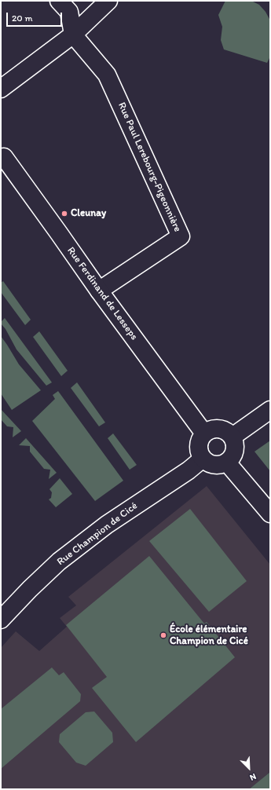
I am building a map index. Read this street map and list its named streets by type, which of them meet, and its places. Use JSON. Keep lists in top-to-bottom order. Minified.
{"streets":{"street":["Rue Paul Lerebourg-Pigeonnière","Rue Ferdinand de Lesseps","Rue Champion de Cicé"]},"crossings":[["Rue Paul Lerebourg-Pigeonnière","Rue Ferdinand de Lesseps"],["Rue Ferdinand de Lesseps","Rue Champion de Cicé"]],"places":["Cleunay","École élémentaire Champion de Cicé"],"scale_bar":"20 m","north":"bottom right"}
